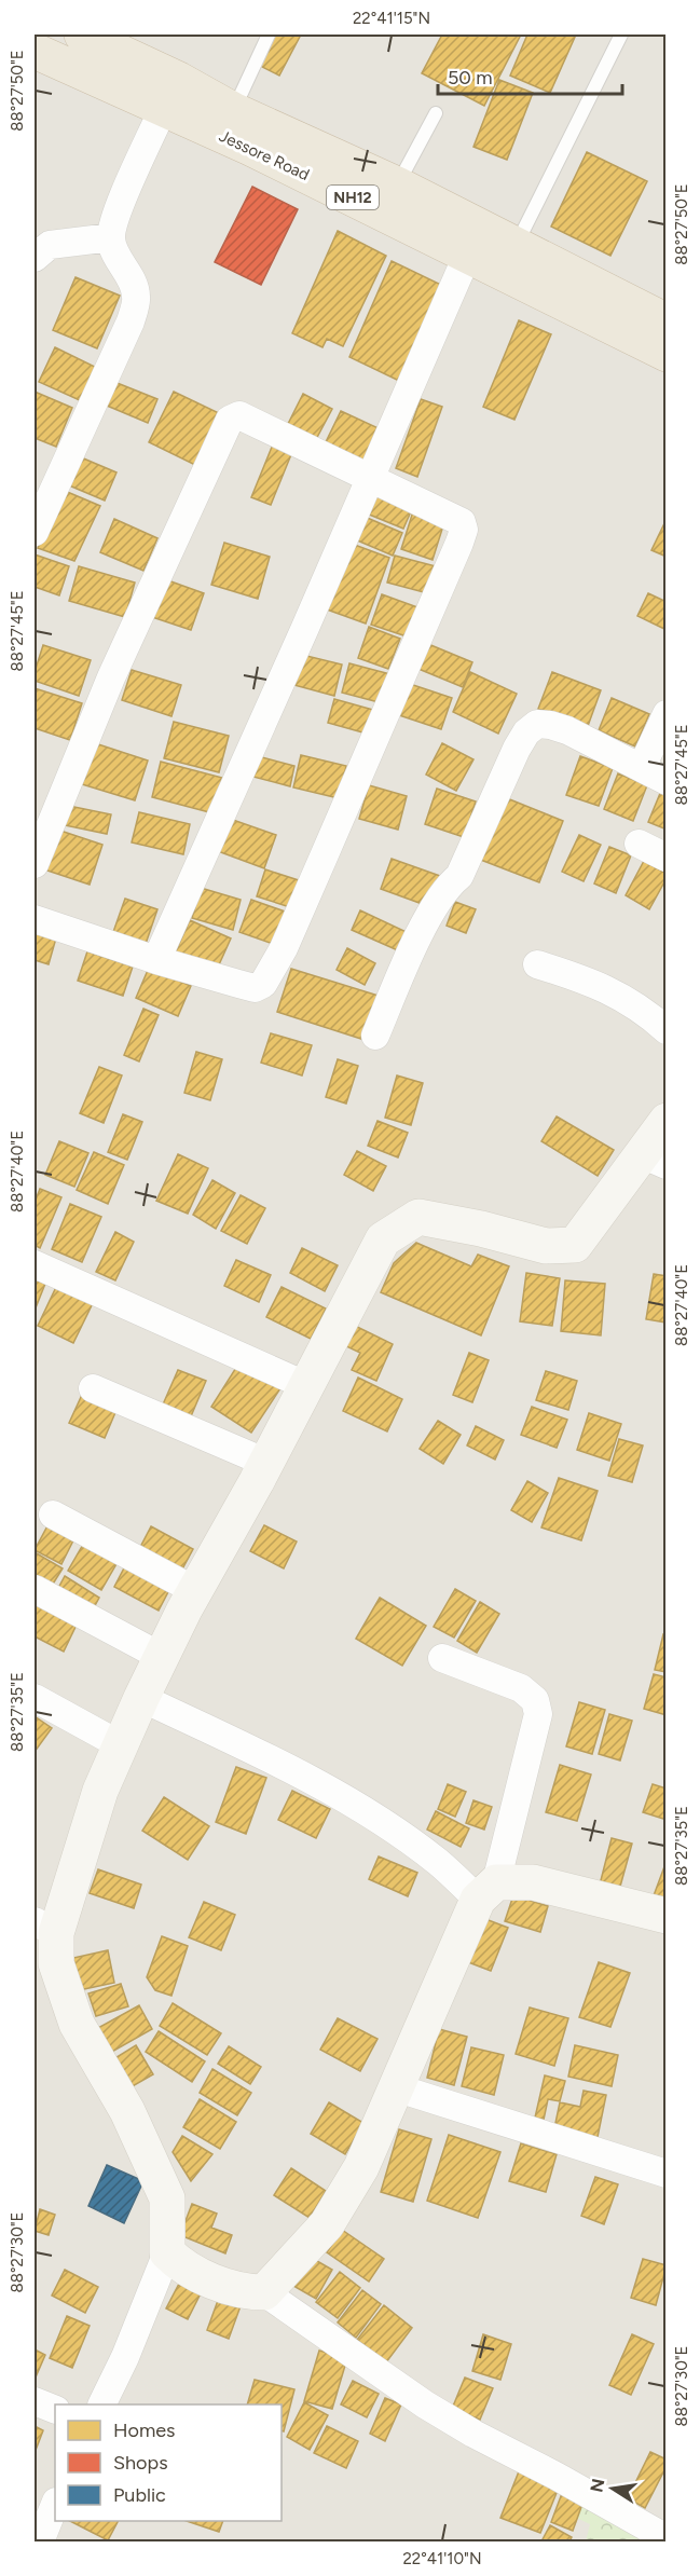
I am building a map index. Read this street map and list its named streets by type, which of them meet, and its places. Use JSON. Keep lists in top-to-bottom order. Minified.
{"streets":{"highway":["Jessore Road","NH12"]},"legend":["Homes","Shops","Public"],"scale_bar":"50 m","north":"left","coordinates":["22°41'15\"N","88°27'50\"E","88°27'45\"E","88°27'40\"E","88°27'35\"E","88°27'30\"E","22°41'10\"N"]}
